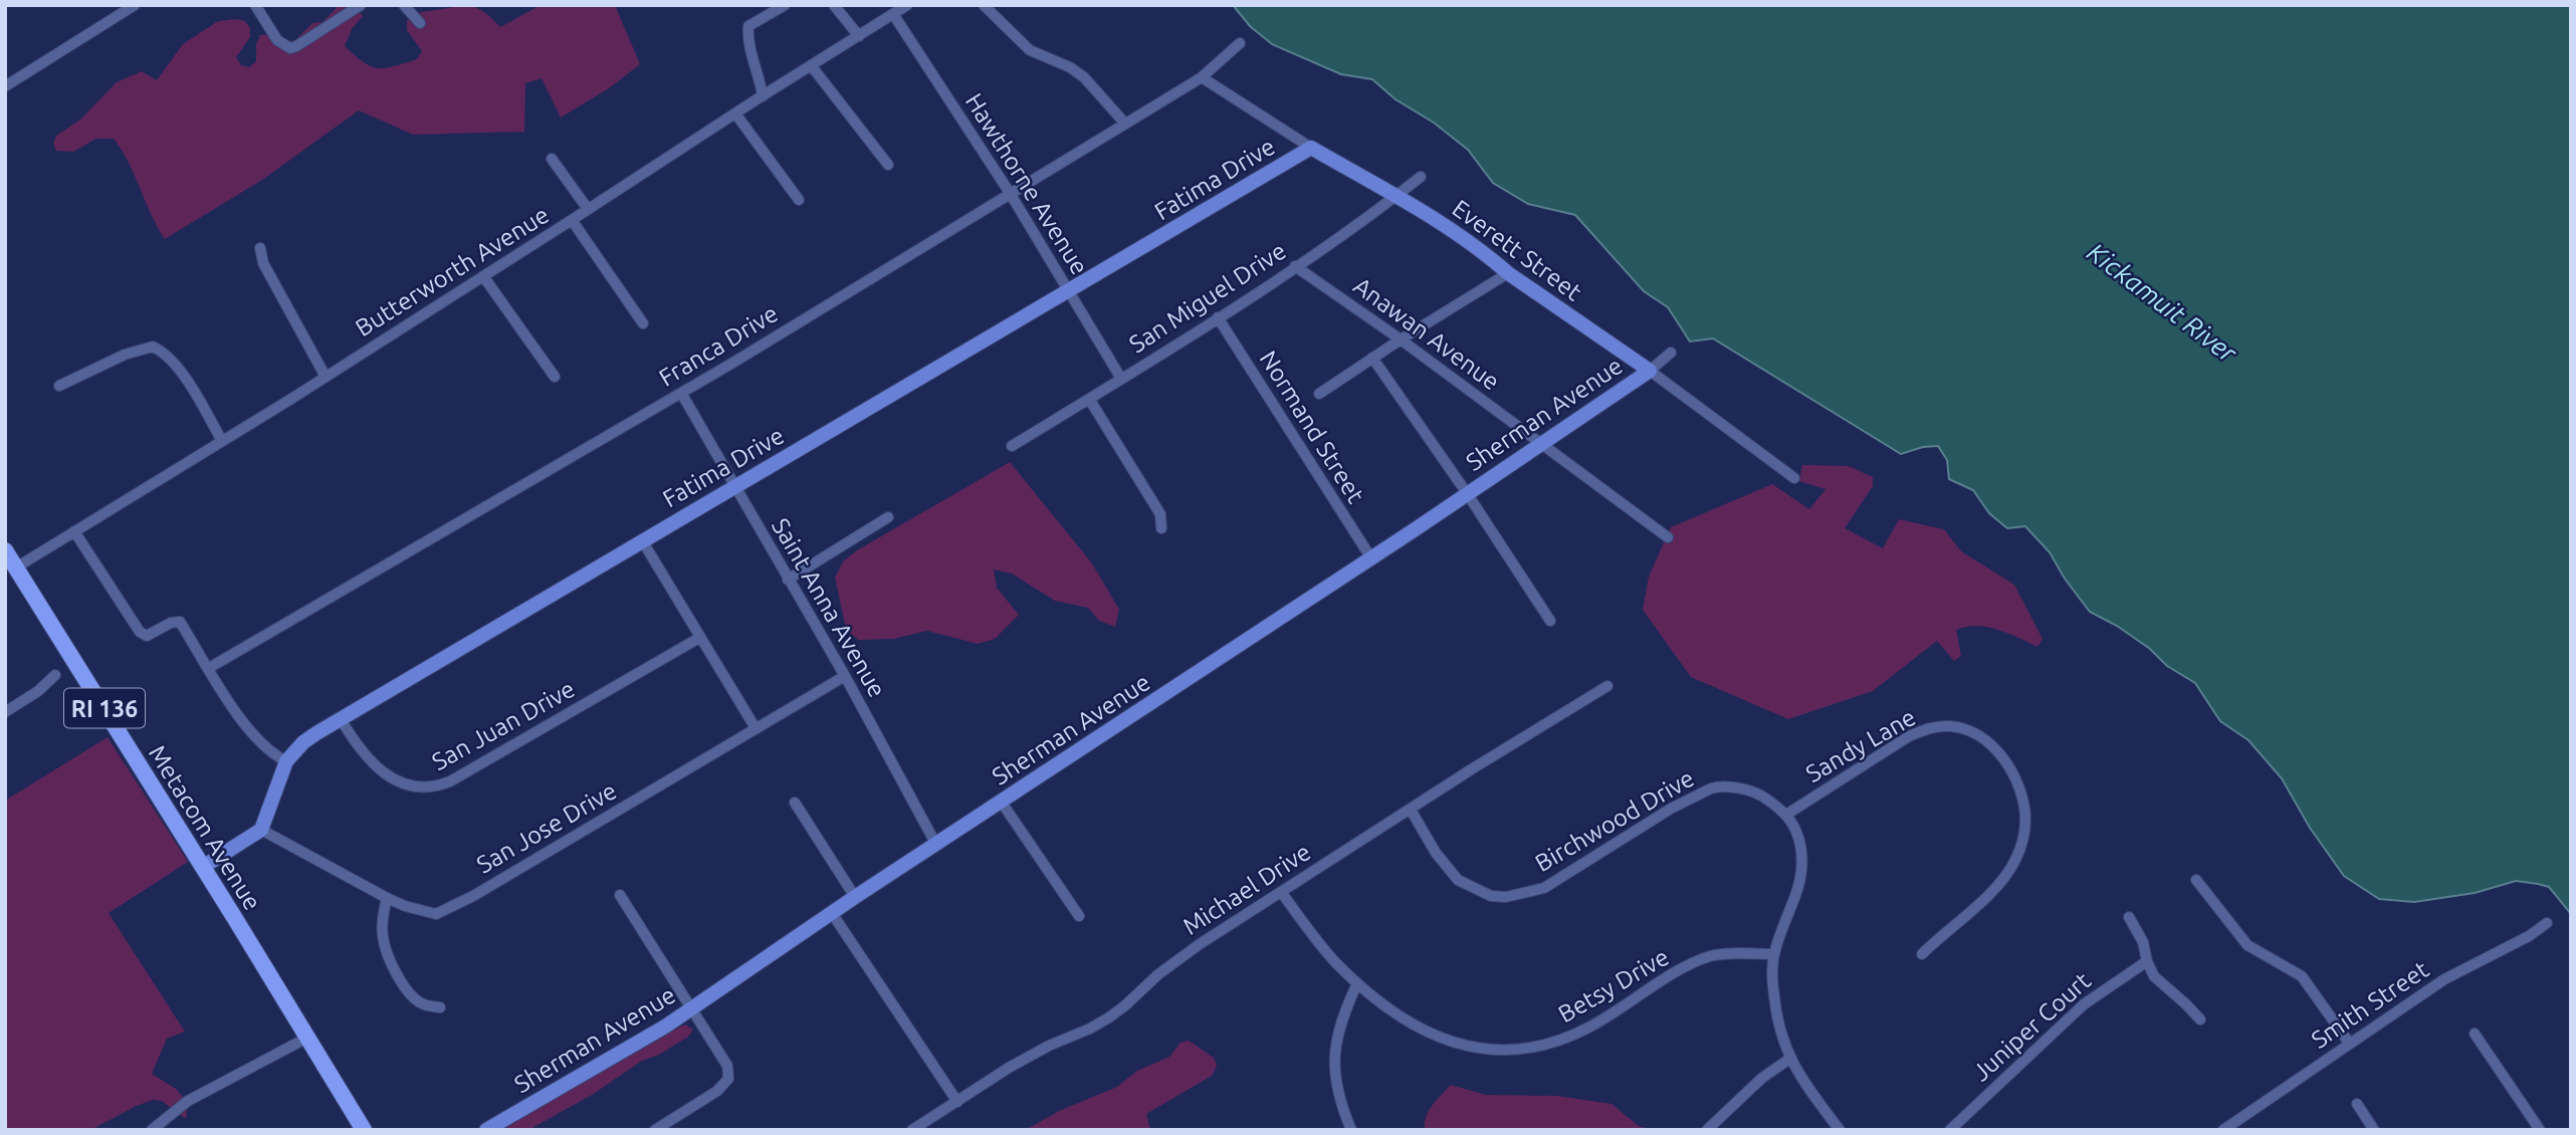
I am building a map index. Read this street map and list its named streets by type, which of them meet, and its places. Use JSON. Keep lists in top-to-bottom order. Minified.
{"streets":{"main road":["RI 136","Metacom Avenue"],"street":["Fatima Drive","Hawthorne Avenue","Everett Street","Butterworth Avenue","San Miguel Drive","Anawan Avenue","Franca Drive","Sherman Avenue","Normand Street","Saint Anna Avenue","San Juan Drive","Sandy Lane","Birchwood Drive","San Jose Drive","Michael Drive","Betsy Drive","Smith Street","Juniper Court"]},"crossings":[["Fatima Drive","Hawthorne Avenue"],["Fatima Drive","Everett Street"],["Fatima Drive","Saint Anna Avenue"],["Fatima Drive","San Juan Drive"],["Fatima Drive","San Jose Drive"],["Hawthorne Avenue","Butterworth Avenue"],["Hawthorne Avenue","San Miguel Drive"],["Hawthorne Avenue","Franca Drive"],["Everett Street","San Miguel Drive"],["Everett Street","Franca Drive"],["Everett Street","Sherman Avenue"],["Butterworth Avenue","Metacom Avenue"],["San Miguel Drive","Anawan Avenue"],["San Miguel Drive","Normand Street"],["Anawan Avenue","Sherman Avenue"],["Franca Drive","Saint Anna Avenue"],["Sherman Avenue","Normand Street"],["Sherman Avenue","Saint Anna Avenue"],["Saint Anna Avenue","San Jose Drive"],["Sandy Lane","Birchwood Drive"],["Birchwood Drive","Michael Drive"],["Birchwood Drive","Betsy Drive"],["Michael Drive","Betsy Drive"]],"water":["Kickamuit River"]}
